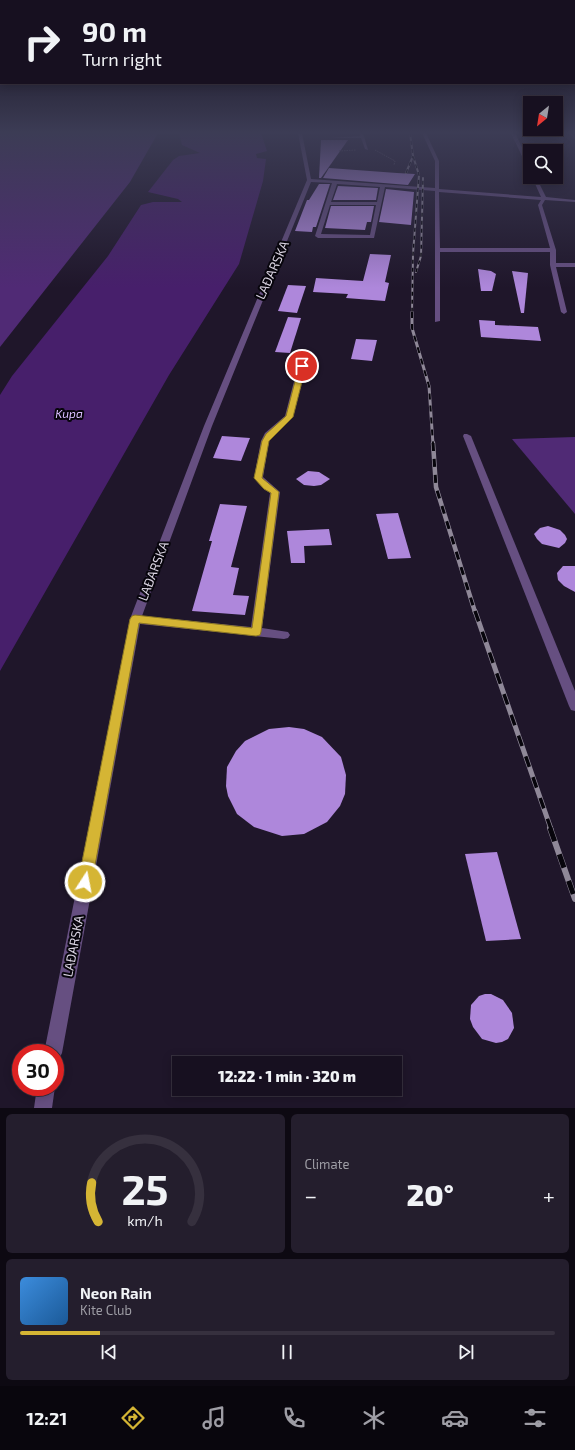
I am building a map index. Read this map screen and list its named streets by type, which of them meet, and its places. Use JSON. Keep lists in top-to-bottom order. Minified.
{"streets":{"street":["LAĐARSKA"]},"water":["Kupa"],"north":"bottom left","page":{"turn":["90 m","Turn right"],"limit":"30","trip":"12:22 · 1 min · 320 m","tile":"Climate","heat":["−","20°","+"],"song":["Neon Rain","Kite Club"],"tabs":"12:21","gauge":["25","km/h"]}}
